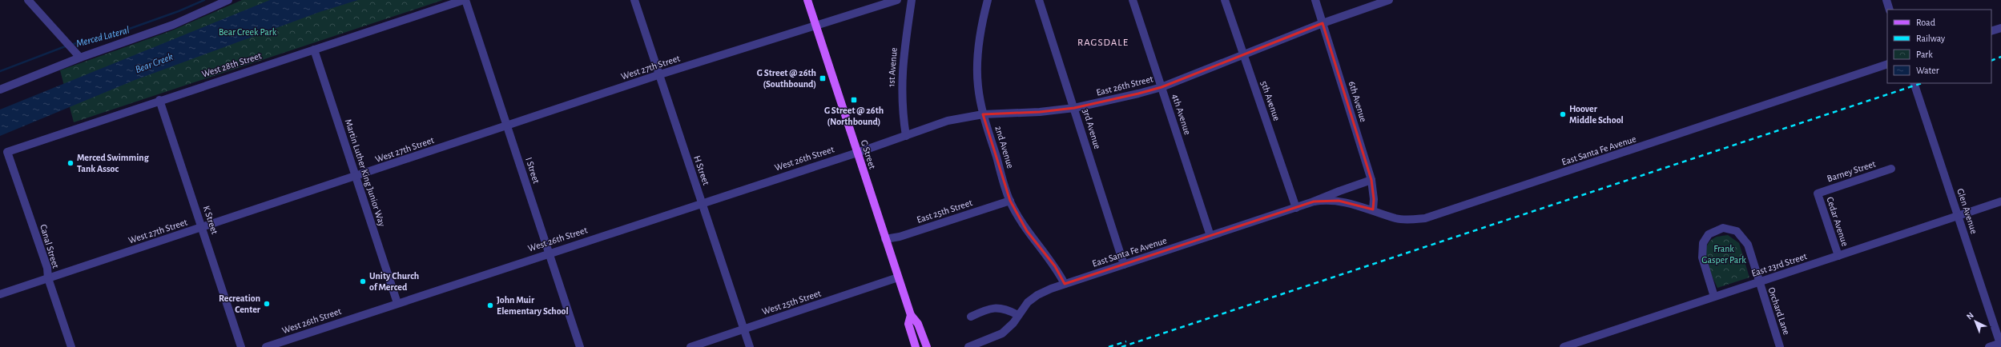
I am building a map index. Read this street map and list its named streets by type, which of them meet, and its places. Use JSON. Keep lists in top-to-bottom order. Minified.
{"streets":{"main road":["G Street"],"street":["West 28th Street","West 27th Street","1st Avenue","East 26th Street","5th Avenue","6th Avenue","4th Avenue","3rd Avenue","2nd Avenue","East Santa Fe Avenue","West 26th Street","I Street","H Street","Barney Street","Martin Luther King Junior Way","East 25th Street","Glen Avenue","K Street","Cedar Avenue","Canal Street","East 23rd Street","West 25th Street","Orchard Lane"]},"crossings":[["West 28th Street","I Street"],["West 28th Street","Martin Luther King Junior Way"],["West 28th Street","K Street"],["West 28th Street","Canal Street"],["West 27th Street","G Street"],["West 27th Street","I Street"],["West 27th Street","H Street"],["West 27th Street","Martin Luther King Junior Way"],["West 27th Street","K Street"],["West 27th Street","Canal Street"],["1st Avenue","East 26th Street"],["East 26th Street","5th Avenue"],["East 26th Street","6th Avenue"],["East 26th Street","4th Avenue"],["East 26th Street","3rd Avenue"],["East 26th Street","2nd Avenue"],["East 26th Street","G Street"],["East 26th Street","West 26th Street"],["5th Avenue","East Santa Fe Avenue"],["6th Avenue","East Santa Fe Avenue"],["4th Avenue","East Santa Fe Avenue"],["3rd Avenue","East Santa Fe Avenue"],["2nd Avenue","East Santa Fe Avenue"],["2nd Avenue","East 25th Street"],["G Street","West 26th Street"],["G Street","East 25th Street"],["G Street","West 25th Street"],["West 26th Street","I Street"],["West 26th Street","H Street"],["West 26th Street","Martin Luther King Junior Way"],["H Street","West 25th Street"],["Barney Street","Cedar Avenue"],["Glen Avenue","East 23rd Street"],["Cedar Avenue","East 23rd Street"],["East 23rd Street","Orchard Lane"]],"districts":["RAGSDALE"],"water":["Merced Lateral","Bear Creek"],"parks":["Bear Creek Park","Frank Gasper Park"],"places":{"transit":["G Street @ 26th (Southbound)","G Street @ 26th (Northbound)"],"other":["Hoover Middle School","Merced Swimming Tank Assoc","Unity Church of Merced","Recreation Center","John Muir Elementary School"]},"legend":["Road","Railway","Park","Water"],"north":"top left"}
